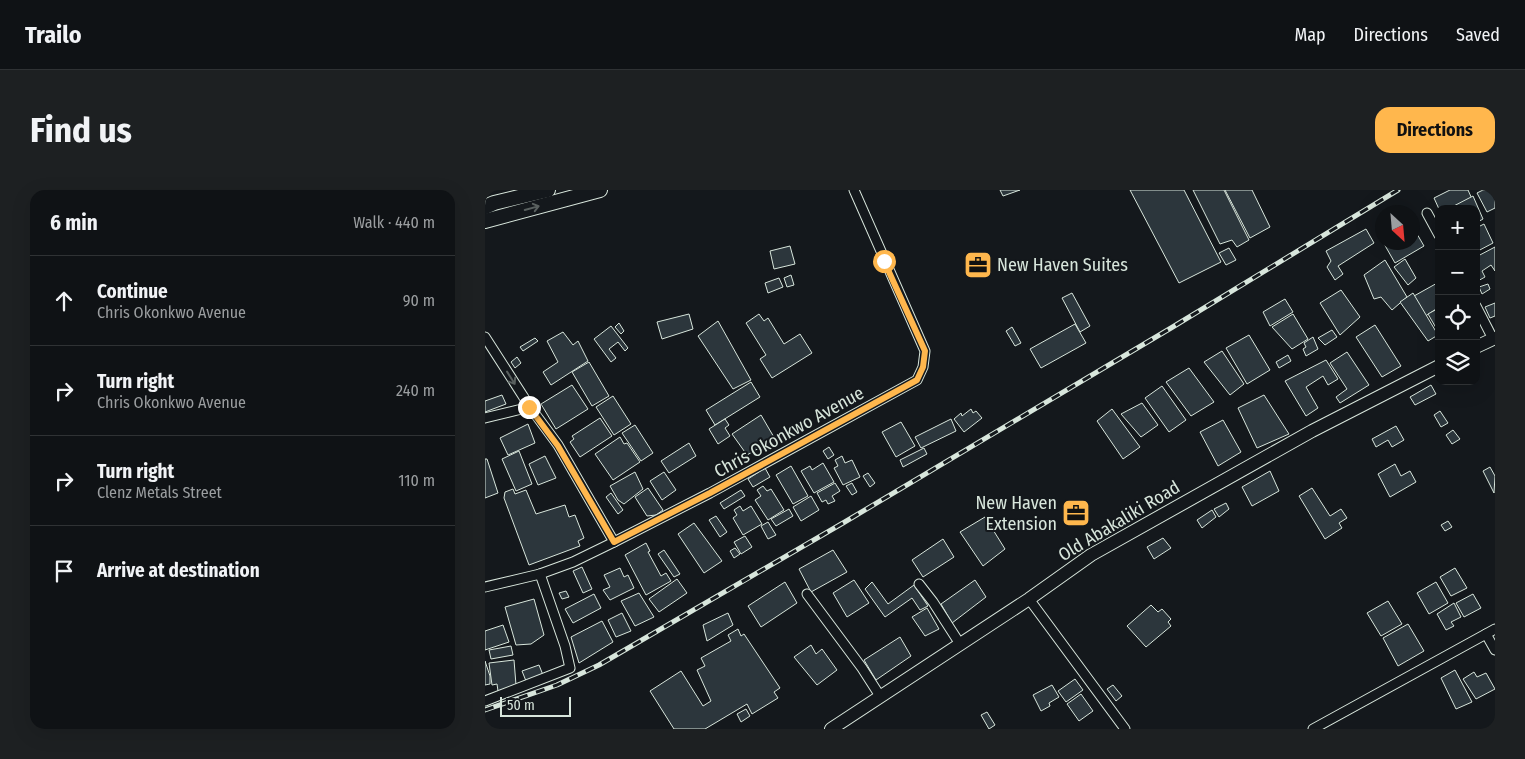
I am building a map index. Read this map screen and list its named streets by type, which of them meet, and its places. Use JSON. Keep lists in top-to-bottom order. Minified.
{"streets":{"main road":["Old Abakaliki Road"],"street":["Chris Okonkwo Avenue"]},"places":{"office":["New Haven Suites","New Haven Extension"]},"scale_bar":"50 m","north":"bottom right","page":{"header":"Trailo","nav":["Map","Directions","Saved"],"buttons":"Directions","title":"Find us","heading":["6 min","Walk · 440 m"],"map_buttons":["+","−"],"list":[["Continue","Chris Okonkwo Avenue","90 m"],["Turn right","Chris Okonkwo Avenue","240 m"],["Turn right","Clenz Metals Street","110 m"],"Arrive at destination"],"scale":"50 m"}}
